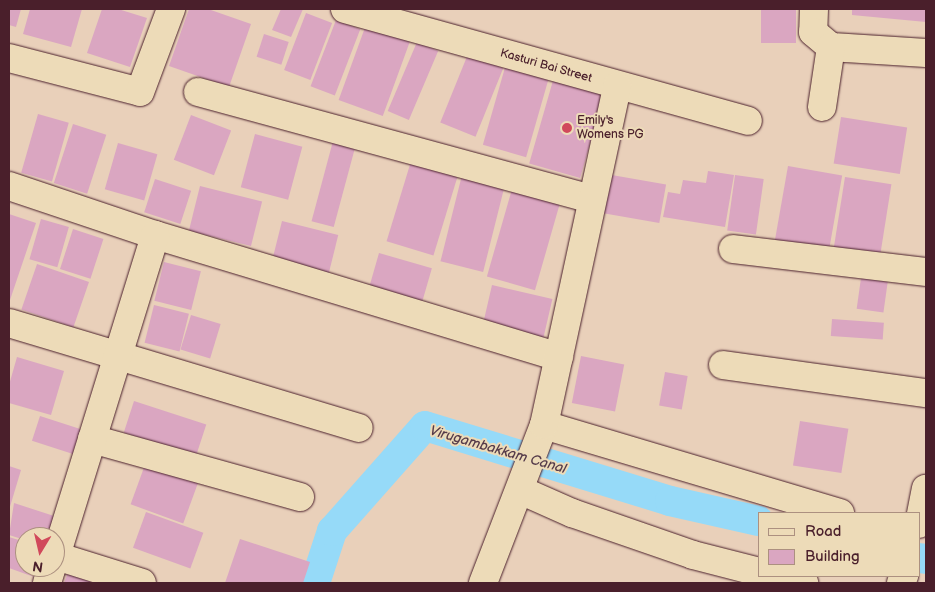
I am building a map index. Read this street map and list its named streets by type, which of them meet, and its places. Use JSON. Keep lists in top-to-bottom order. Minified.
{"streets":{"street":["Kasturi Bai Street"]},"water":["Virugambakkam Canal"],"places":["Emily's Womens PG"],"legend":["Road","Building"],"north":"bottom"}
